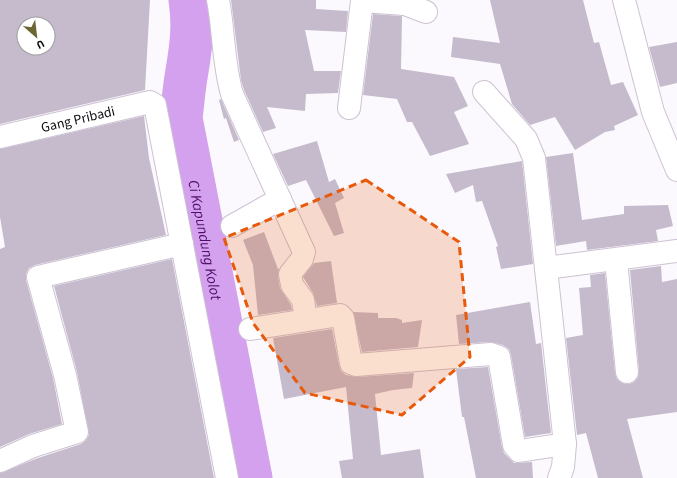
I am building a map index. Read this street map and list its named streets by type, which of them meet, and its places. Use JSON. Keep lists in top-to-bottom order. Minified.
{"streets":{"street":["Gang Pribadi"]},"water":["Ci Kapundung Kolot"],"north":"bottom right"}
